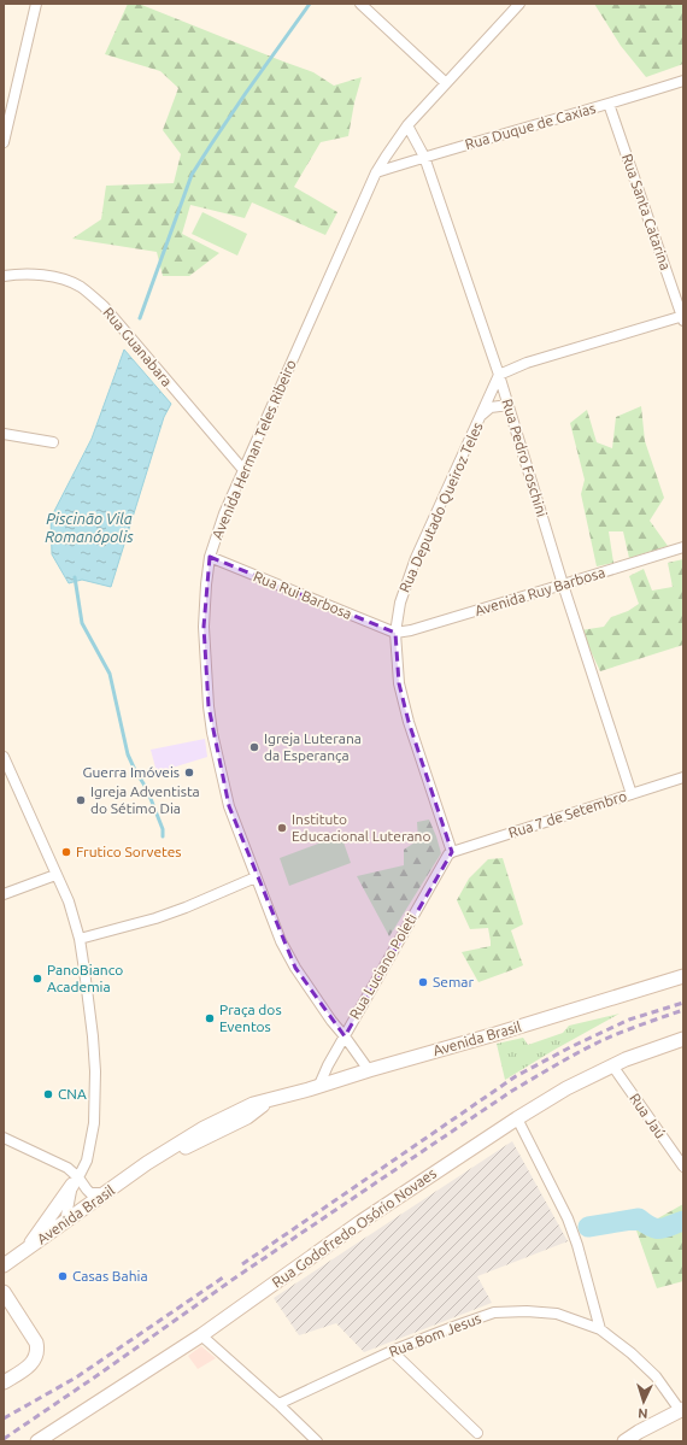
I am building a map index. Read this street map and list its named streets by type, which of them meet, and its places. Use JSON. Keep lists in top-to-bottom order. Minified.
{"streets":{"main road":["Avenida Brasil","Rua Godofredo Osório Novaes"],"street":["Rua Duque de Caxias","Rua Santa Catarina","Rua Guanabara","Avenida Herman Teles Ribeiro","Rua Pedro Foschini","Rua Deputado Queiroz Teles","Avenida Ruy Barbosa","Rua Rui Barbosa","Rua 7 de Setembro","Rua Luciano Poleti","Rua Jaú","Rua Bom Jesus"]},"crossings":[["Rua Duque de Caxias","Rua Santa Catarina"],["Rua Duque de Caxias","Avenida Herman Teles Ribeiro"],["Rua Duque de Caxias","Rua Pedro Foschini"],["Rua Guanabara","Avenida Herman Teles Ribeiro"],["Avenida Herman Teles Ribeiro","Rua Pedro Foschini"],["Avenida Herman Teles Ribeiro","Rua Rui Barbosa"],["Avenida Herman Teles Ribeiro","Rua Luciano Poleti"],["Avenida Herman Teles Ribeiro","Avenida Brasil"],["Rua Pedro Foschini","Rua Deputado Queiroz Teles"],["Rua Pedro Foschini","Avenida Ruy Barbosa"],["Rua Pedro Foschini","Rua 7 de Setembro"],["Rua Deputado Queiroz Teles","Avenida Ruy Barbosa"],["Rua Deputado Queiroz Teles","Rua Rui Barbosa"],["Rua Deputado Queiroz Teles","Rua 7 de Setembro"],["Rua Deputado Queiroz Teles","Rua Luciano Poleti"],["Avenida Ruy Barbosa","Rua Rui Barbosa"],["Rua 7 de Setembro","Rua Luciano Poleti"],["Rua Luciano Poleti","Avenida Brasil"],["Rua Jaú","Rua Godofredo Osório Novaes"]],"water":["Piscinão Vila Romanópolis"],"places":["Igreja Luterana da Esperança","Guerra Imóveis","Igreja Adventista do Sétimo Dia","Instituto Educacional Luterano","Frutico Sorvetes","PanoBianco Academia","Semar","Praça dos Eventos","CNA","Casas Bahia"],"north":"bottom"}
